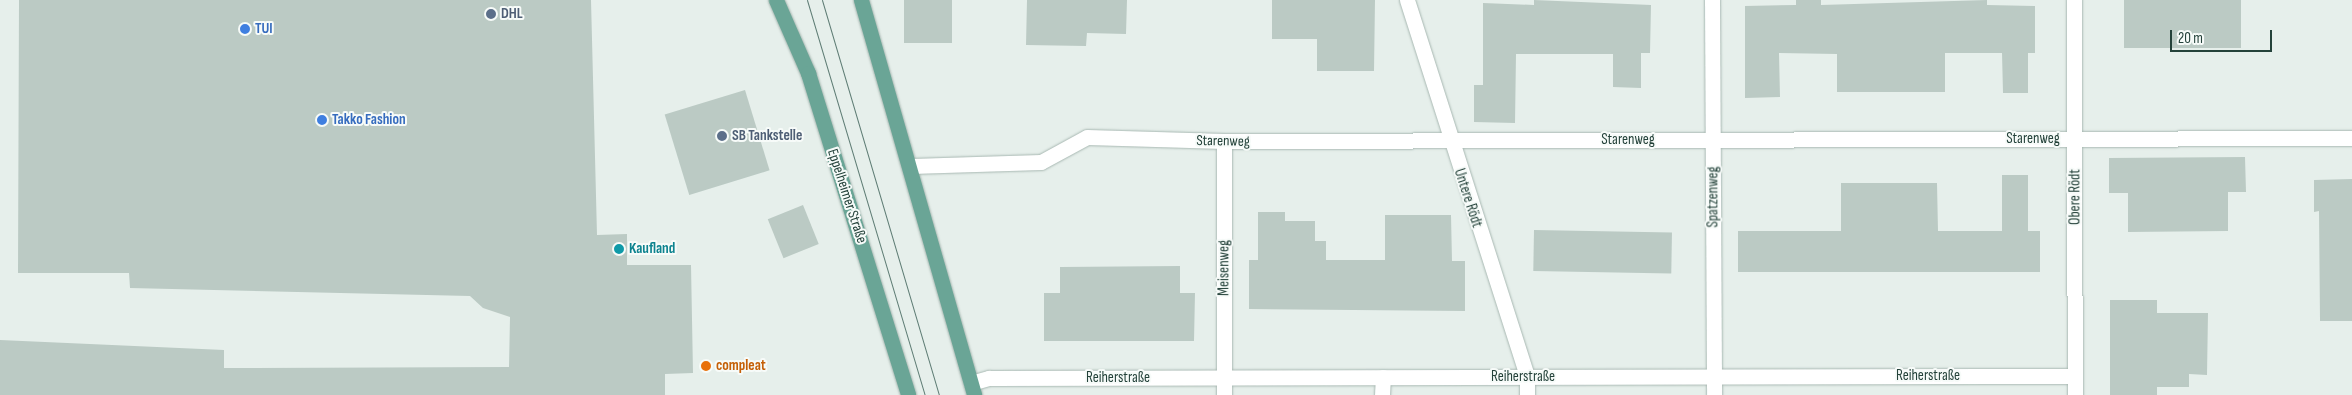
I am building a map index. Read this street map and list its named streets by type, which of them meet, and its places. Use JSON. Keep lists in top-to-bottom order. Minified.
{"streets":{"main road":["Eppelheimer Straße"],"street":["Starenweg","Spatzenweg","Obere Rödt","Untere Rödt","Meisenweg","Reiherstraße"]},"crossings":[["Starenweg","Spatzenweg"],["Starenweg","Obere Rödt"],["Starenweg","Untere Rödt"],["Starenweg","Meisenweg"],["Spatzenweg","Reiherstraße"],["Obere Rödt","Reiherstraße"],["Untere Rödt","Reiherstraße"],["Meisenweg","Reiherstraße"]],"places":["DHL","TUI","Takko Fashion","SB Tankstelle","Kaufland","compleat"],"scale_bar":"20 m"}
